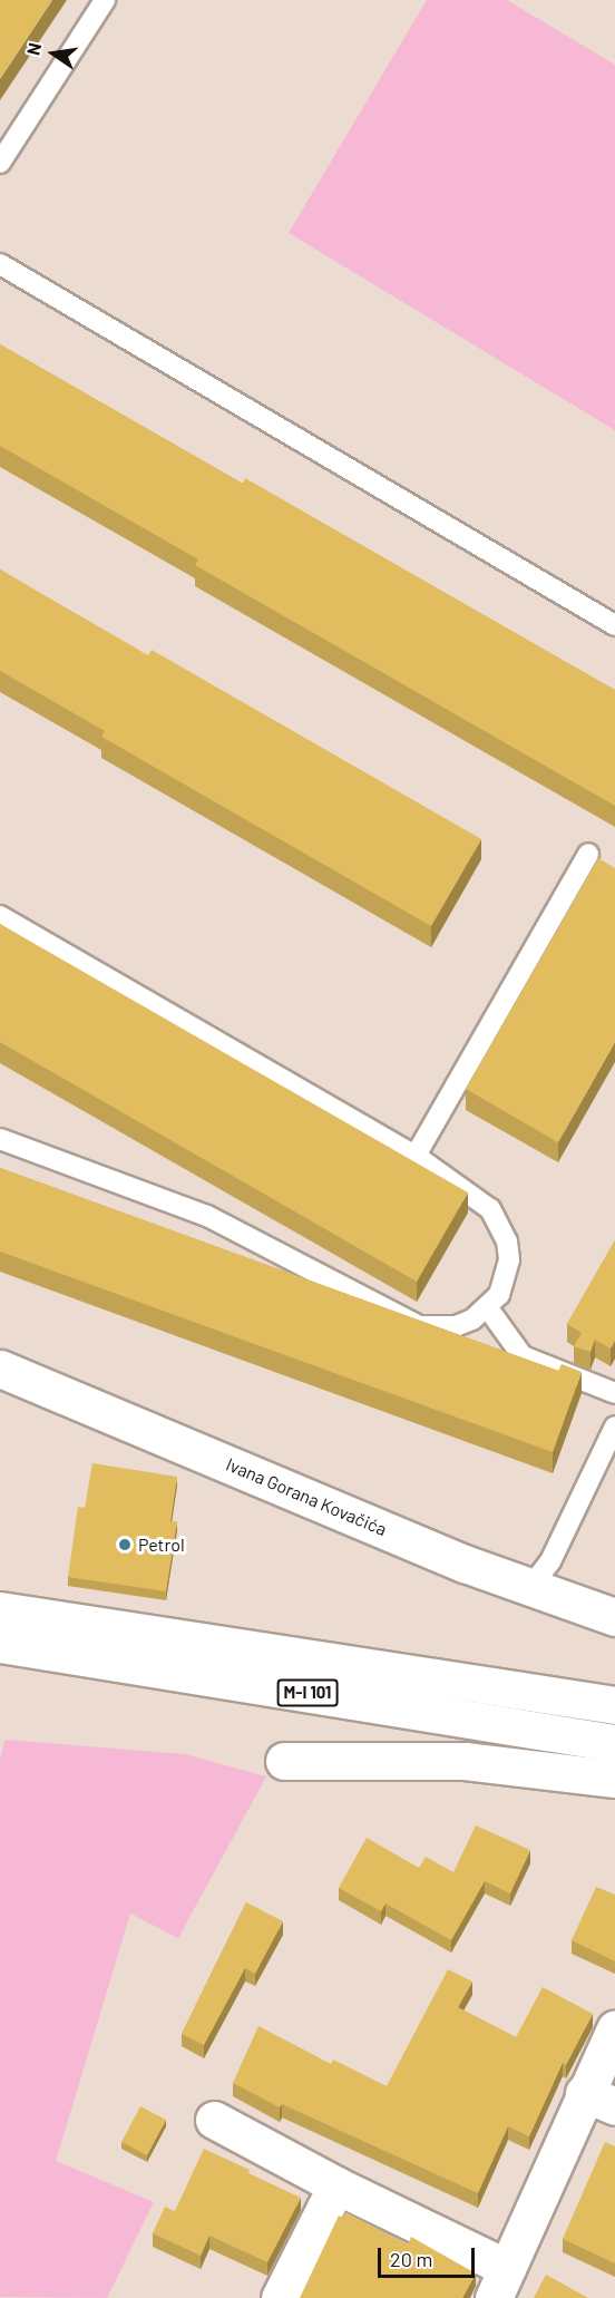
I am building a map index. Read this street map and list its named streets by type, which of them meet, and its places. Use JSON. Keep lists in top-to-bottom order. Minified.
{"streets":{"street":["Ivana Gorana Kovačića","M-I 101"]},"places":["Petrol"],"scale_bar":"20 m","north":"left"}
